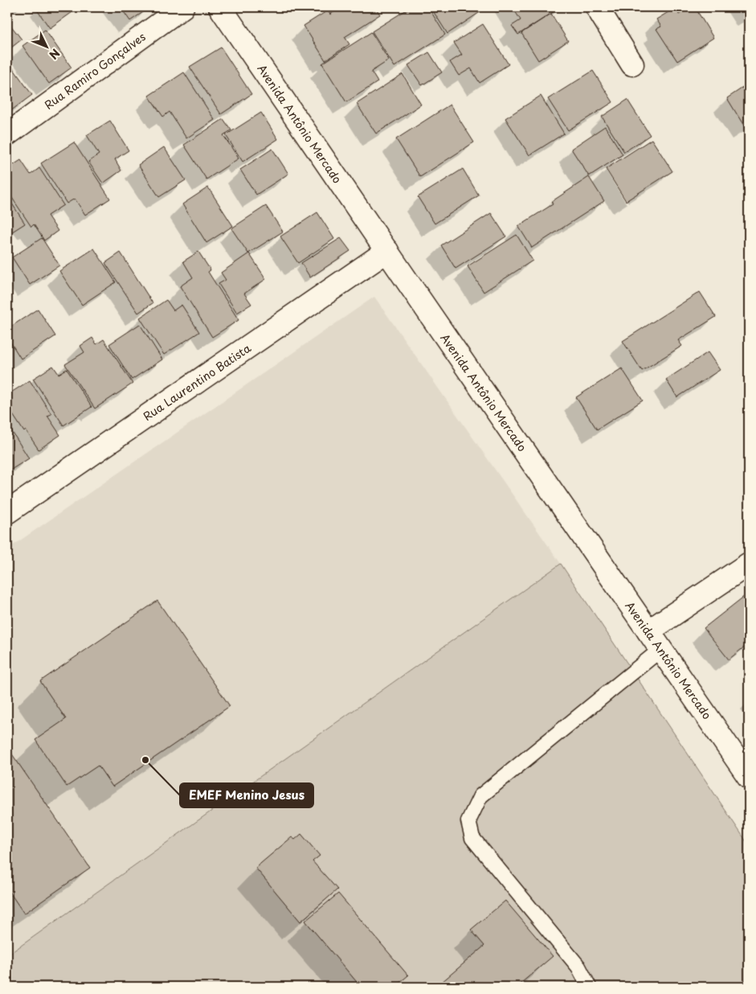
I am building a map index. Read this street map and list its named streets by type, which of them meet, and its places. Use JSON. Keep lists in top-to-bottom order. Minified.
{"streets":{"street":["Rua Ramiro Gonçalves","Avenida Antônio Mercado","Rua Laurentino Batista"]},"crossings":[["Avenida Antônio Mercado","Rua Laurentino Batista"]],"places":["EMEF Menino Jesus"],"north":"bottom right"}
